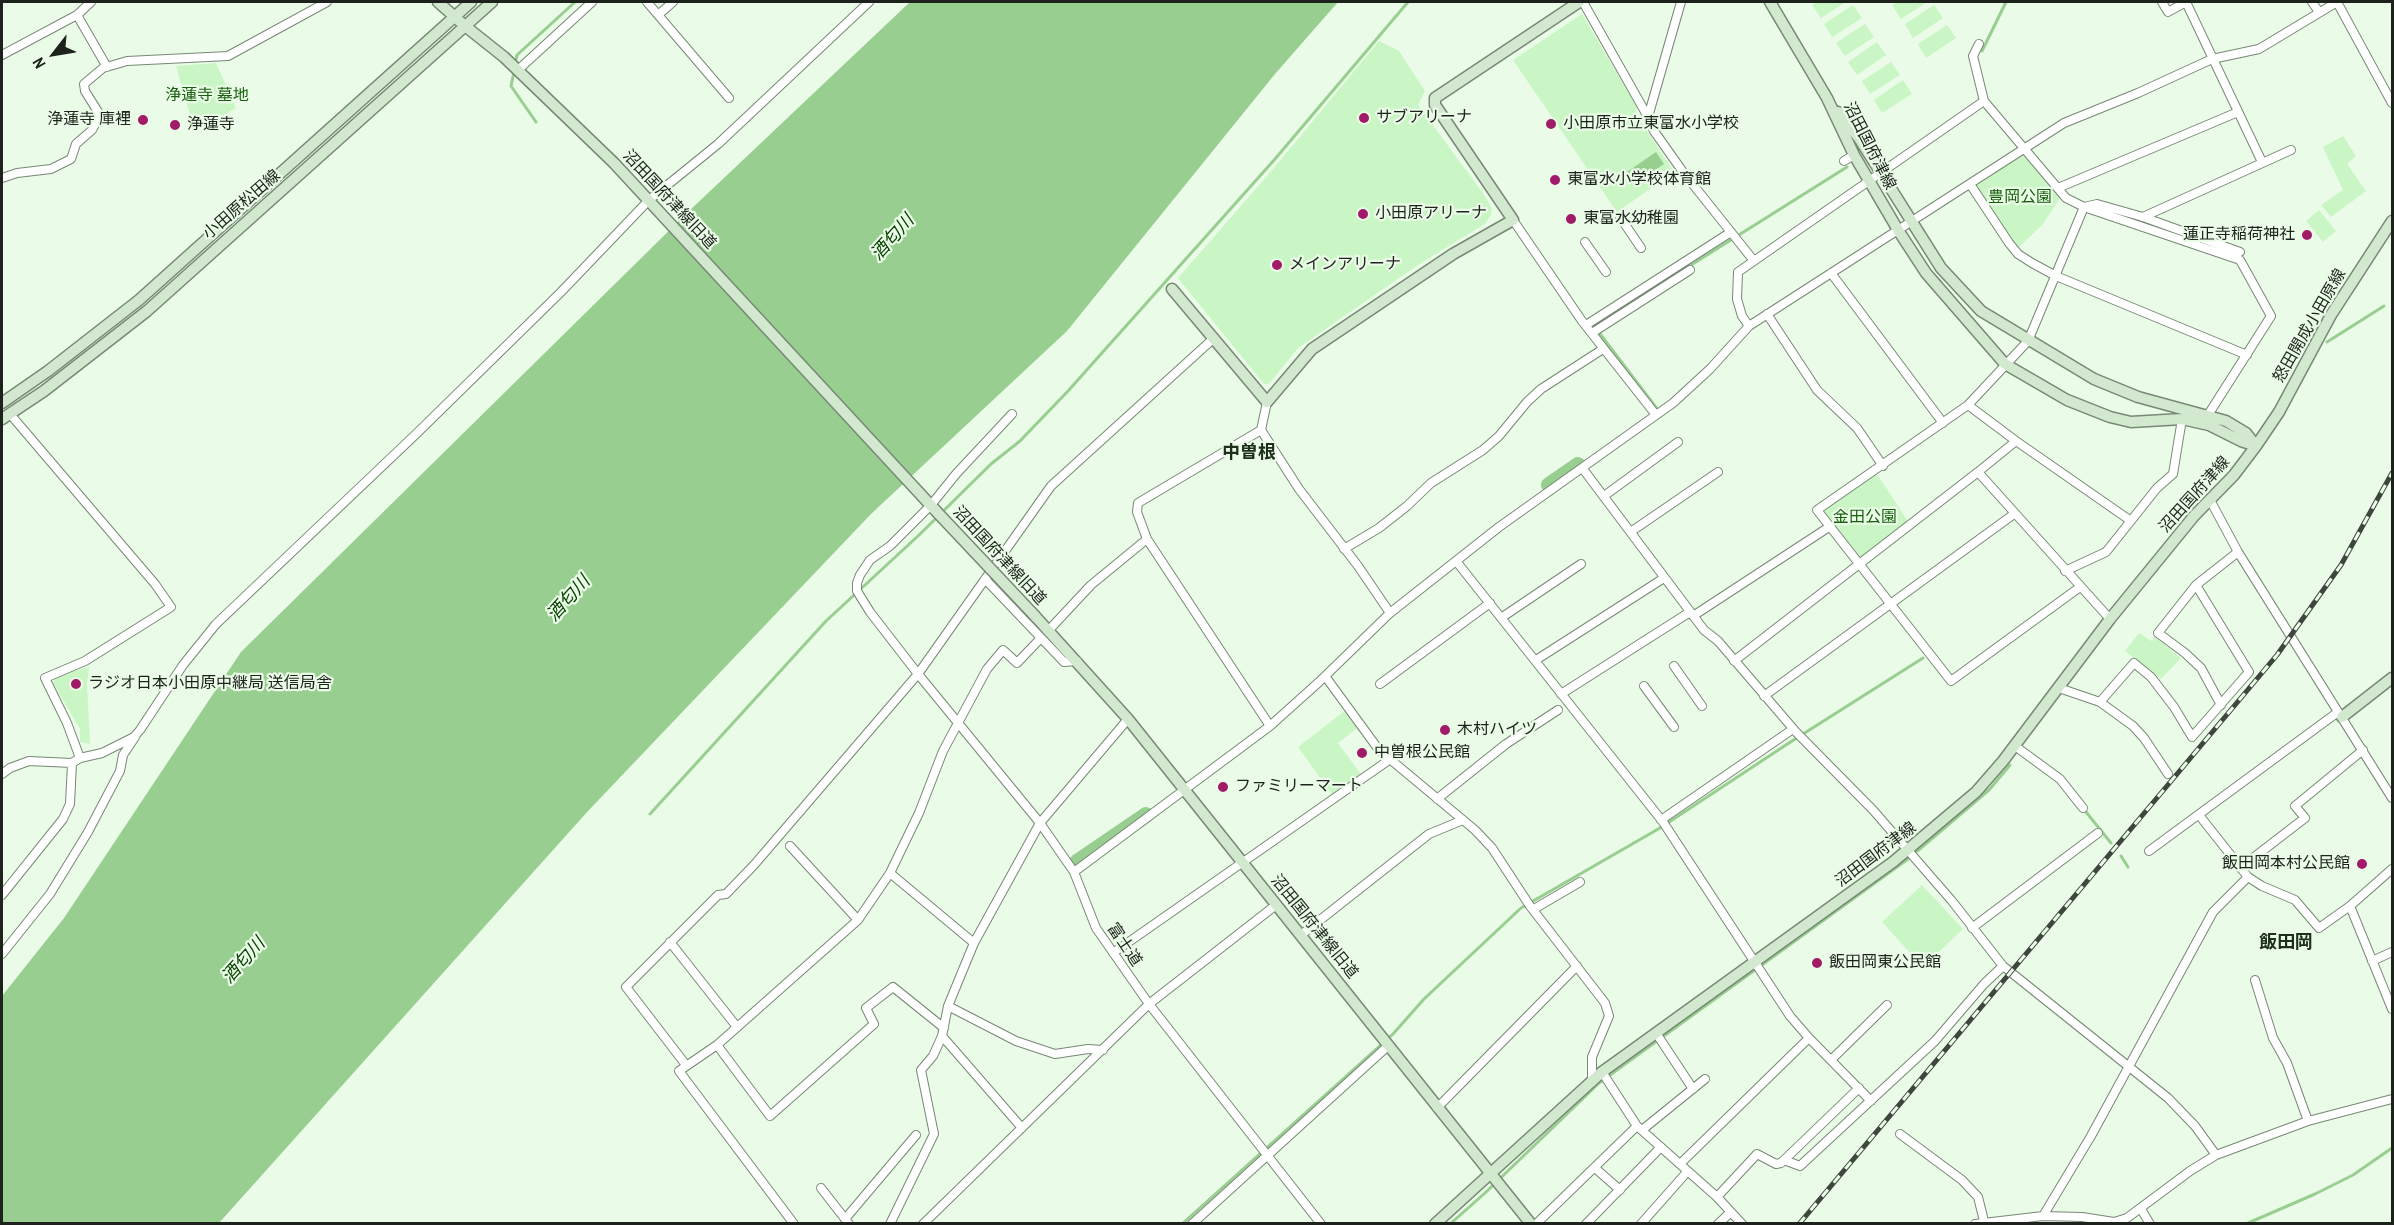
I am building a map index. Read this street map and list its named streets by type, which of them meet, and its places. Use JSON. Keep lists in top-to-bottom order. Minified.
{"streets":{"main road":["沼田国府津線","沼田国府津線旧道","小田原松田線","怒田開成小田原線"],"street":["富士道"]},"crossings":[["沼田国府津線","沼田国府津線旧道"],["沼田国府津線","怒田開成小田原線"],["沼田国府津線旧道","小田原松田線"],["沼田国府津線旧道","富士道"]],"districts":["中曽根","飯田岡"],"water":["酒匂川"],"parks":["浄蓮寺 墓地","豊岡公園","金田公園"],"places":["サブアリーナ","浄蓮寺 庫裡","小田原市立東富水小学校","浄蓮寺","東富水小学校体育館","小田原アリーナ","東富水幼稚園","蓮正寺稲荷神社","メインアリーナ","ラジオ日本小田原中継局 送信局舎","木村ハイツ","中曽根公民館","ファミリーマート","飯田岡本村公民館","飯田岡東公民館"],"north":"bottom left"}
